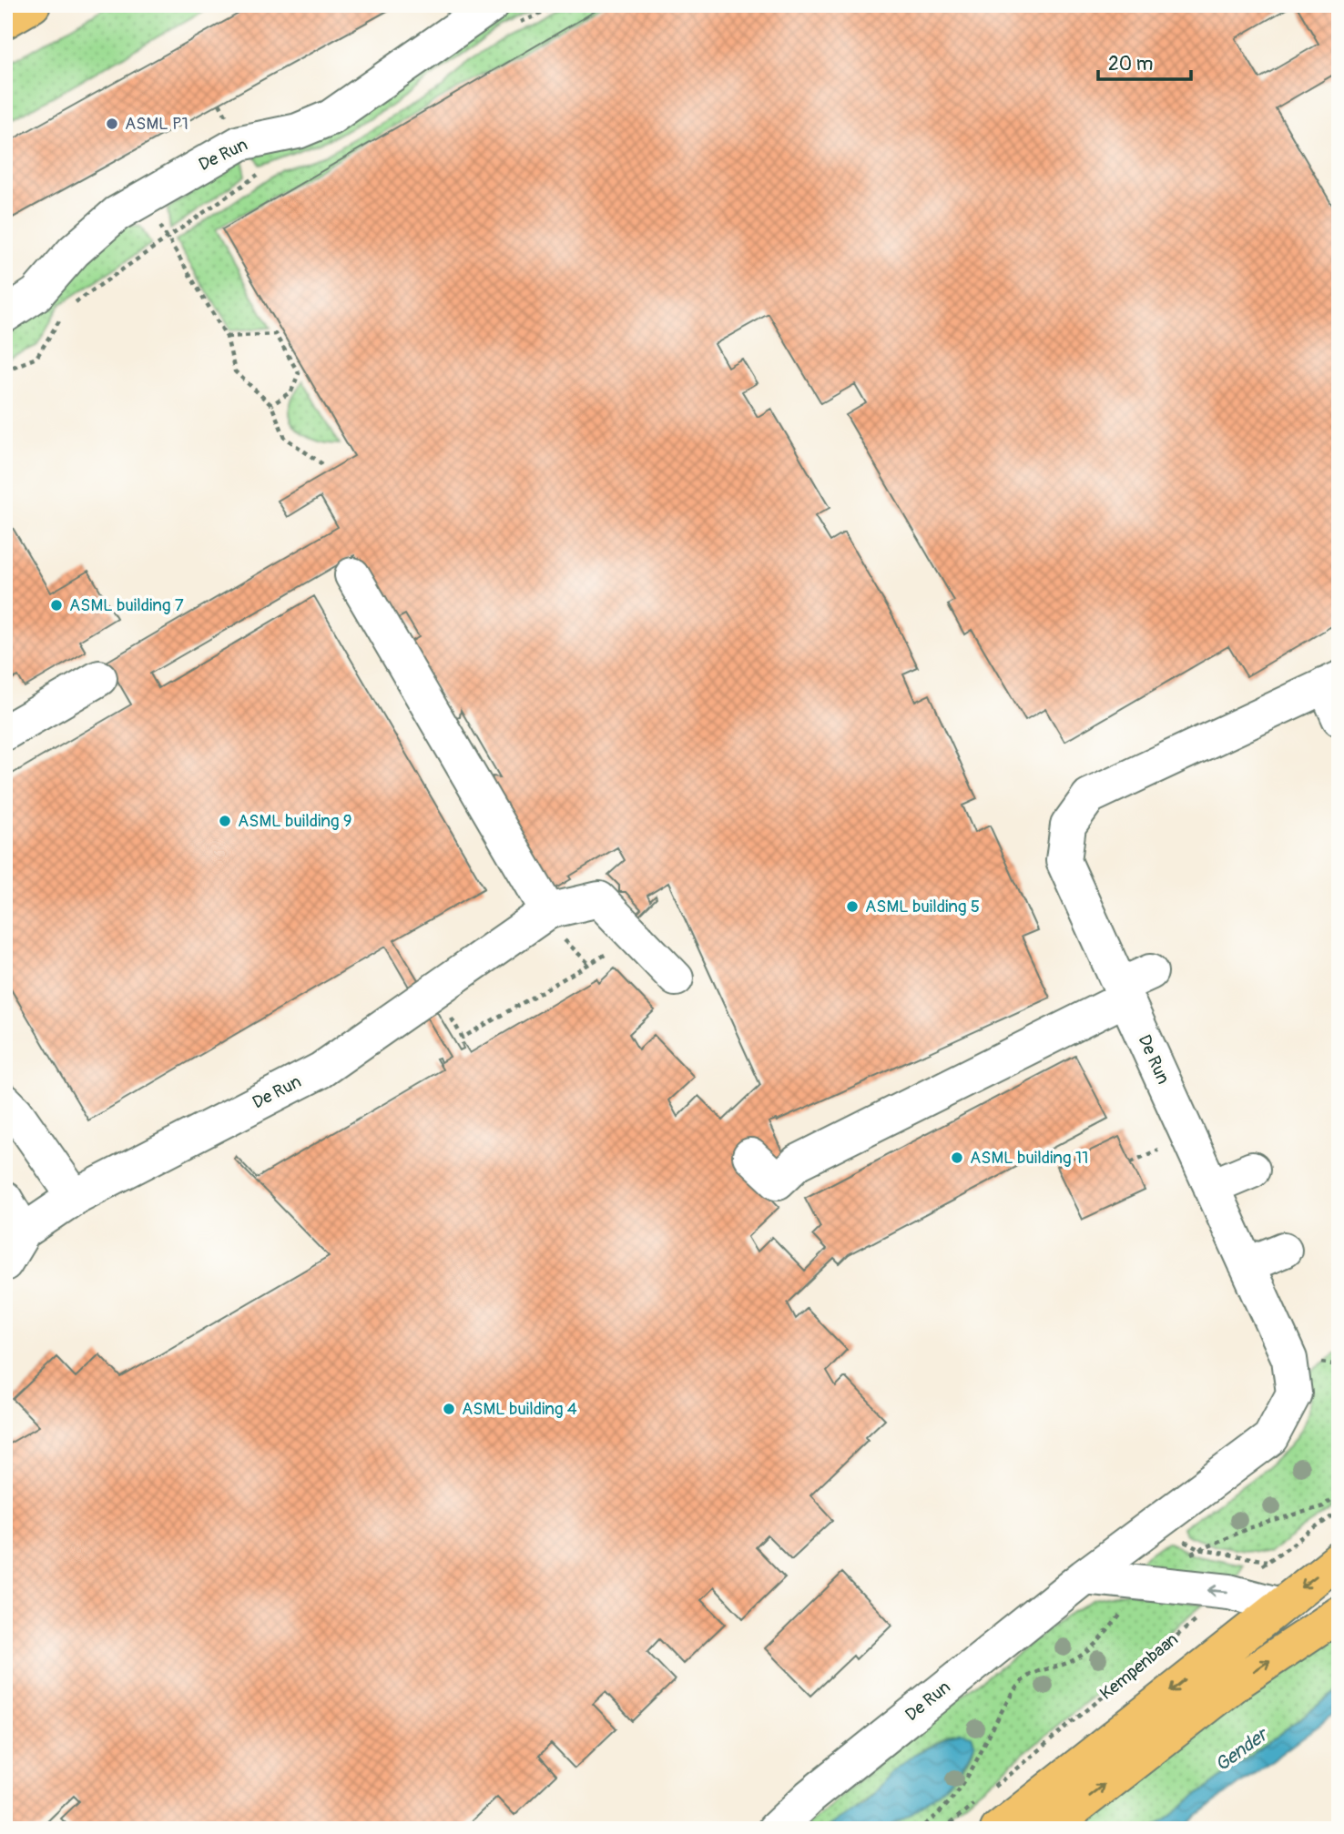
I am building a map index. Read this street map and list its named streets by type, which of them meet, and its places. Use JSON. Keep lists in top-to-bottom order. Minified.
{"streets":{"street":["De Run"],"path":["Kempenbaan"]},"water":["Gender"],"places":["ASML P1","ASML building 7","ASML building 9","ASML building 5","ASML building 11","ASML building 4"],"scale_bar":"20 m"}
